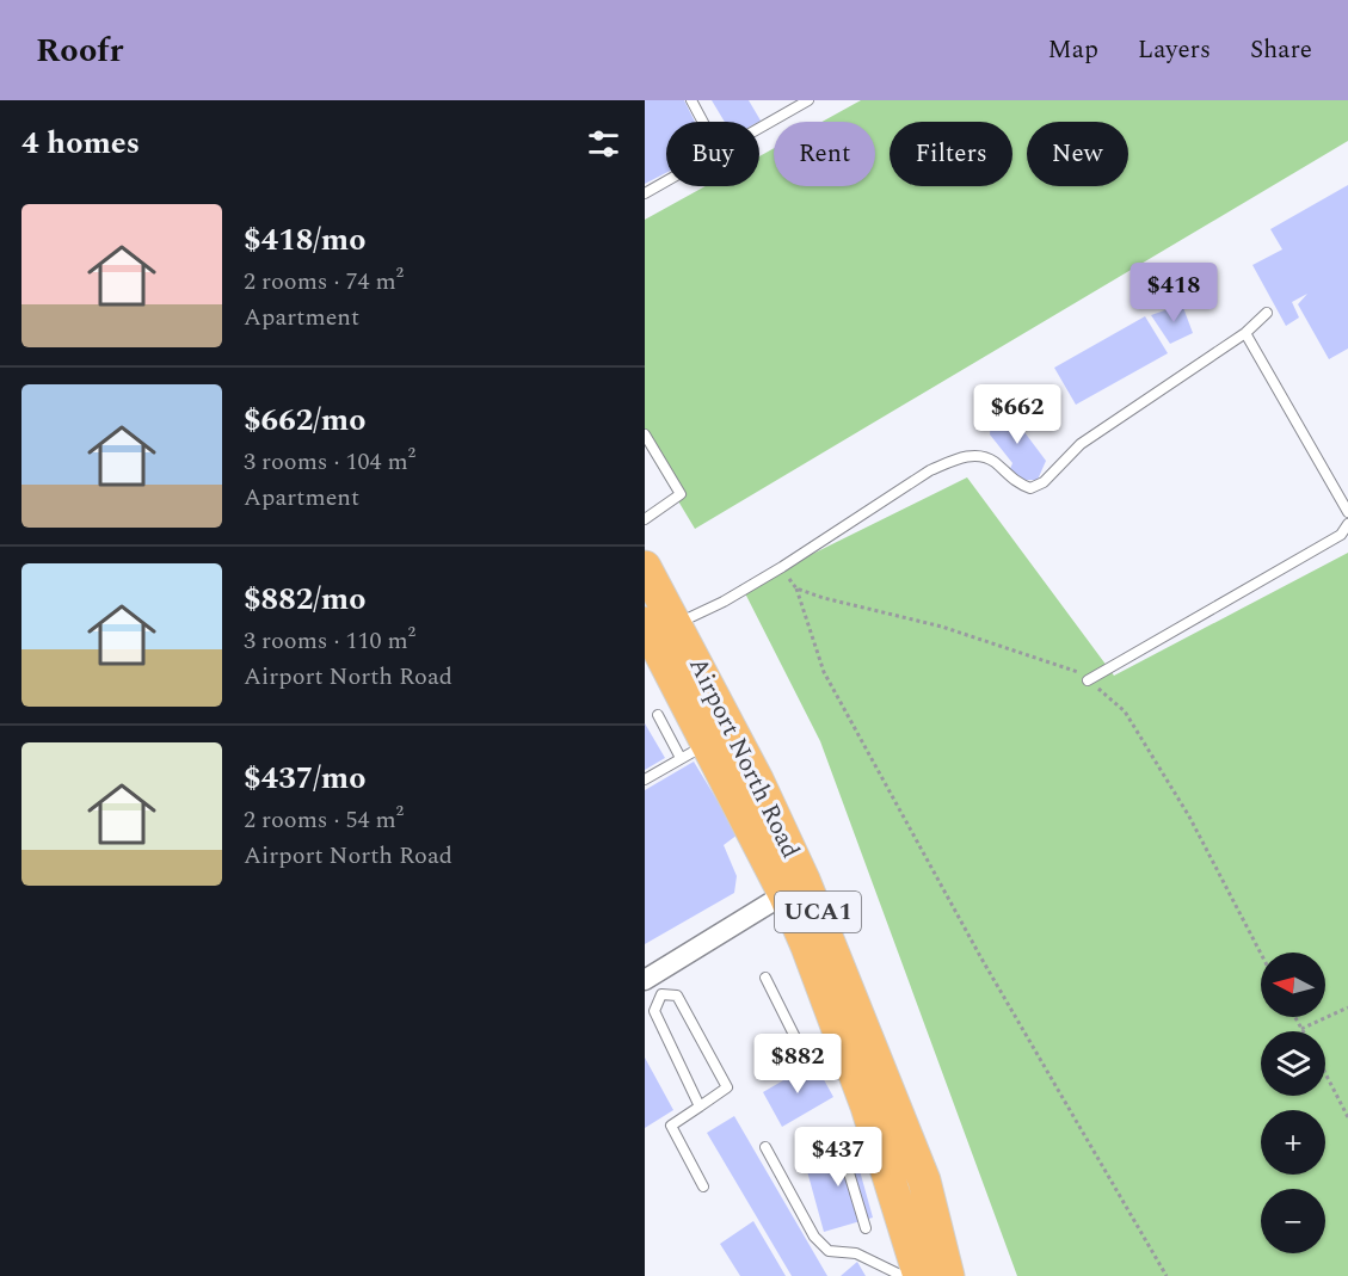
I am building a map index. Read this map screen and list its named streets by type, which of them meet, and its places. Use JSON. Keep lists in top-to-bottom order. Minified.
{"streets":{"main road":["Airport North Road","UCA1"]},"north":"left","page":{"header":"Roofr","nav":["Map","Layers","Share"],"heading":"4 homes","chip":["Buy","Rent","Filters","New"],"list":[{"name":"$418/mo","note":"2 rooms · 74 m² · Apartment"},{"name":"$662/mo","note":"3 rooms · 104 m² · Apartment"},{"name":"$882/mo","note":"3 rooms · 110 m² · Airport North Road"},{"name":"$437/mo","note":"2 rooms · 54 m² · Airport North Road"}],"price":["$418","$662","$882","$437"],"map_buttons":["+","−"]}}
